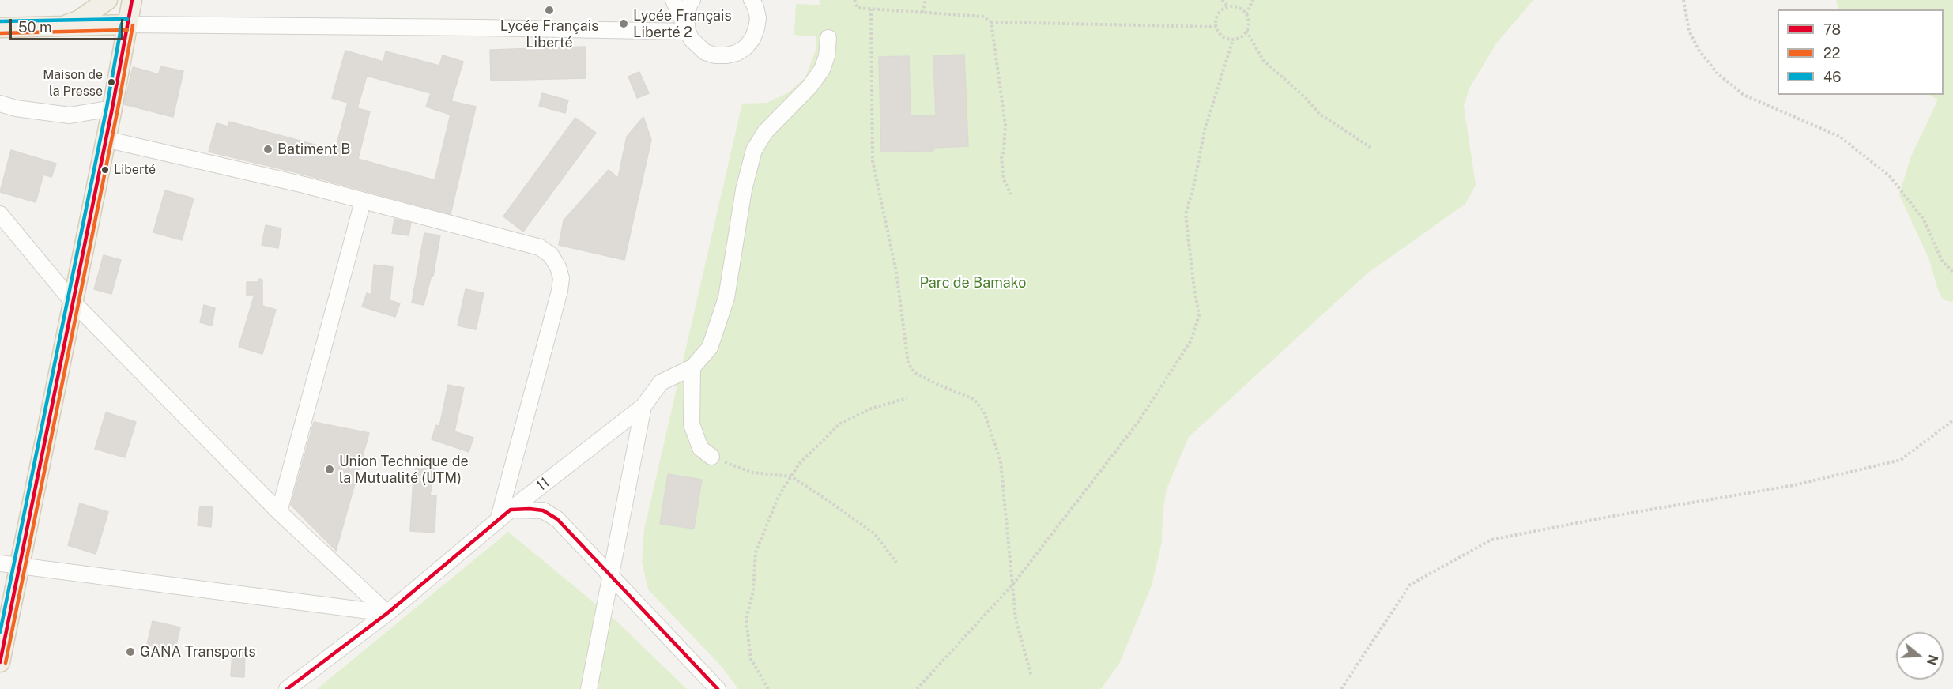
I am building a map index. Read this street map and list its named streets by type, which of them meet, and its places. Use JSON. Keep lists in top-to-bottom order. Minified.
{"streets":{"street":["11"]},"parks":["Parc de Bamako"],"places":["Lycée Français Liberté","Lycée Français Liberté 2","Maison de la Presse","Batiment B","Liberté","Union Technique de la Mutualité (UTM)","GANA Transports"],"lines":["transit line 78","transit line 46","transit line 22"],"legend":["78","22","46"],"scale_bar":"50 m","north":"right"}
